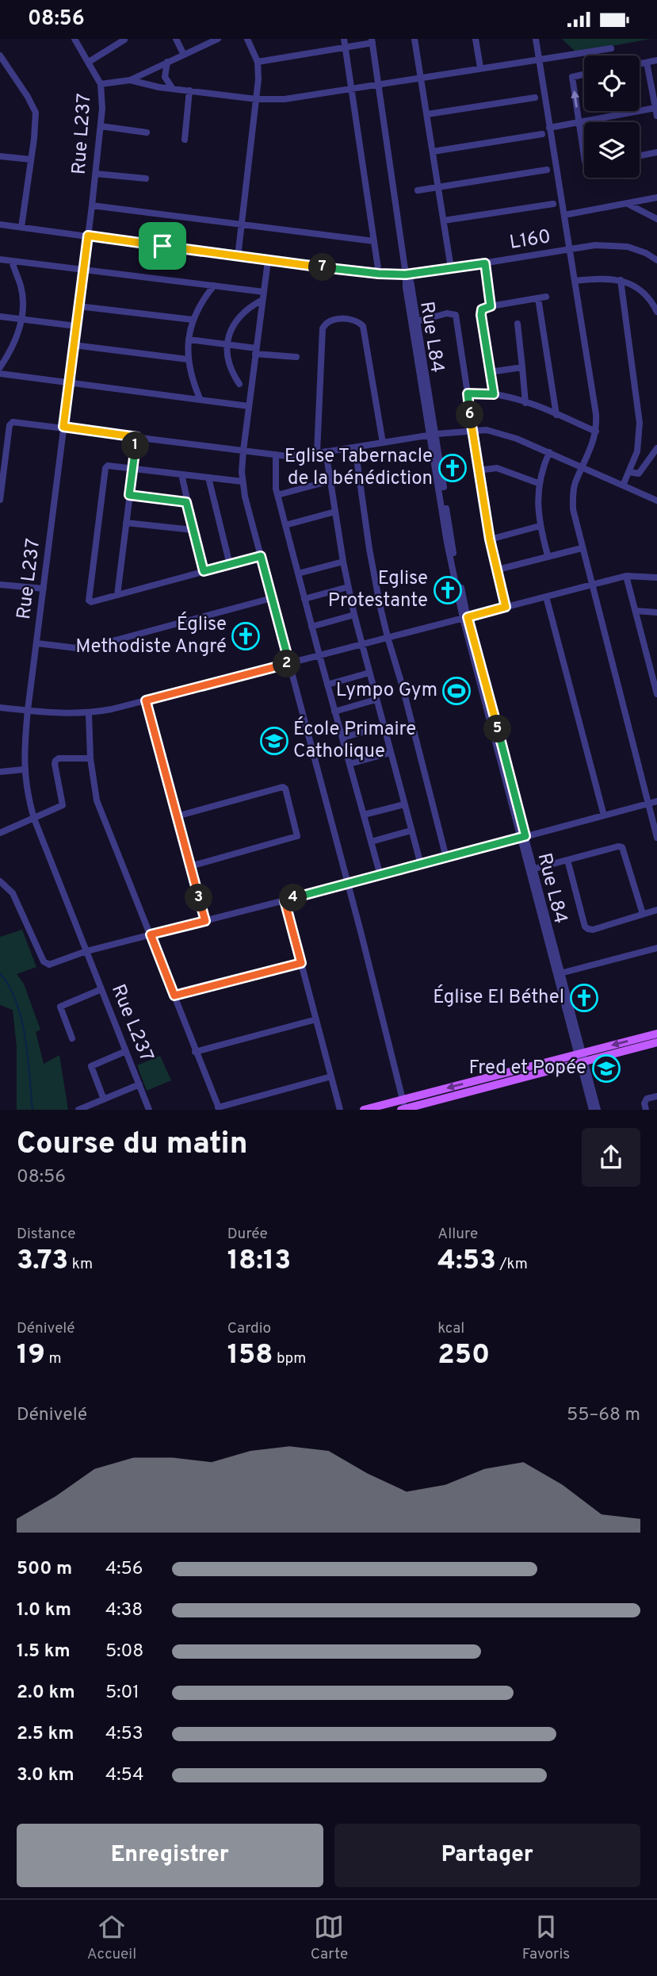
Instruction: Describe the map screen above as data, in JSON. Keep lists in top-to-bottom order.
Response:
{
  "streets": {
    "street": ["Rue L237", "L160", "Rue L84"]
  },
  "crossings": [
    ["Rue L237", "L160"],
    ["L160", "Rue L84"]
  ],
  "places": {
    "church": [
      "Eglise Tabernacle de la bénédiction",
      "Eglise Protestante",
      "Église Methodiste Angré",
      "Église El Béthel"
    ],
    "sports": ["Lympo Gym"],
    "school or university": ["École Primaire Catholique", "Fred et Popée"]
  },
  "page": {
    "status": "08:56",
    "pins": [
      "7",
      "6",
      "1",
      "2",
      "5",
      "3",
      "4"
    ],
    "heading": ["Course du matin", "08:56"],
    "stats": [
      ["Distance", "3.73 km"],
      ["Durée", "18:13"],
      ["Allure", "4:53 /km"],
      ["Dénivelé", "19 m"],
      ["Cardio", "158 bpm"],
      ["kcal", "250"]
    ],
    "chart": ["Dénivelé", "55–68 m"],
    "list": [
      {
        "name": "500 m",
        "note": "4:56"
      },
      {
        "name": "1.0 km",
        "note": "4:38"
      },
      {
        "name": "1.5 km",
        "note": "5:08"
      },
      {
        "name": "2.0 km",
        "note": "5:01"
      },
      {
        "name": "2.5 km",
        "note": "4:53"
      },
      {
        "name": "3.0 km",
        "note": "4:54"
      }
    ],
    "buttons": ["Enregistrer", "Partager"],
    "tabs": ["Accueil", "Carte", "Favoris"]
  }
}
